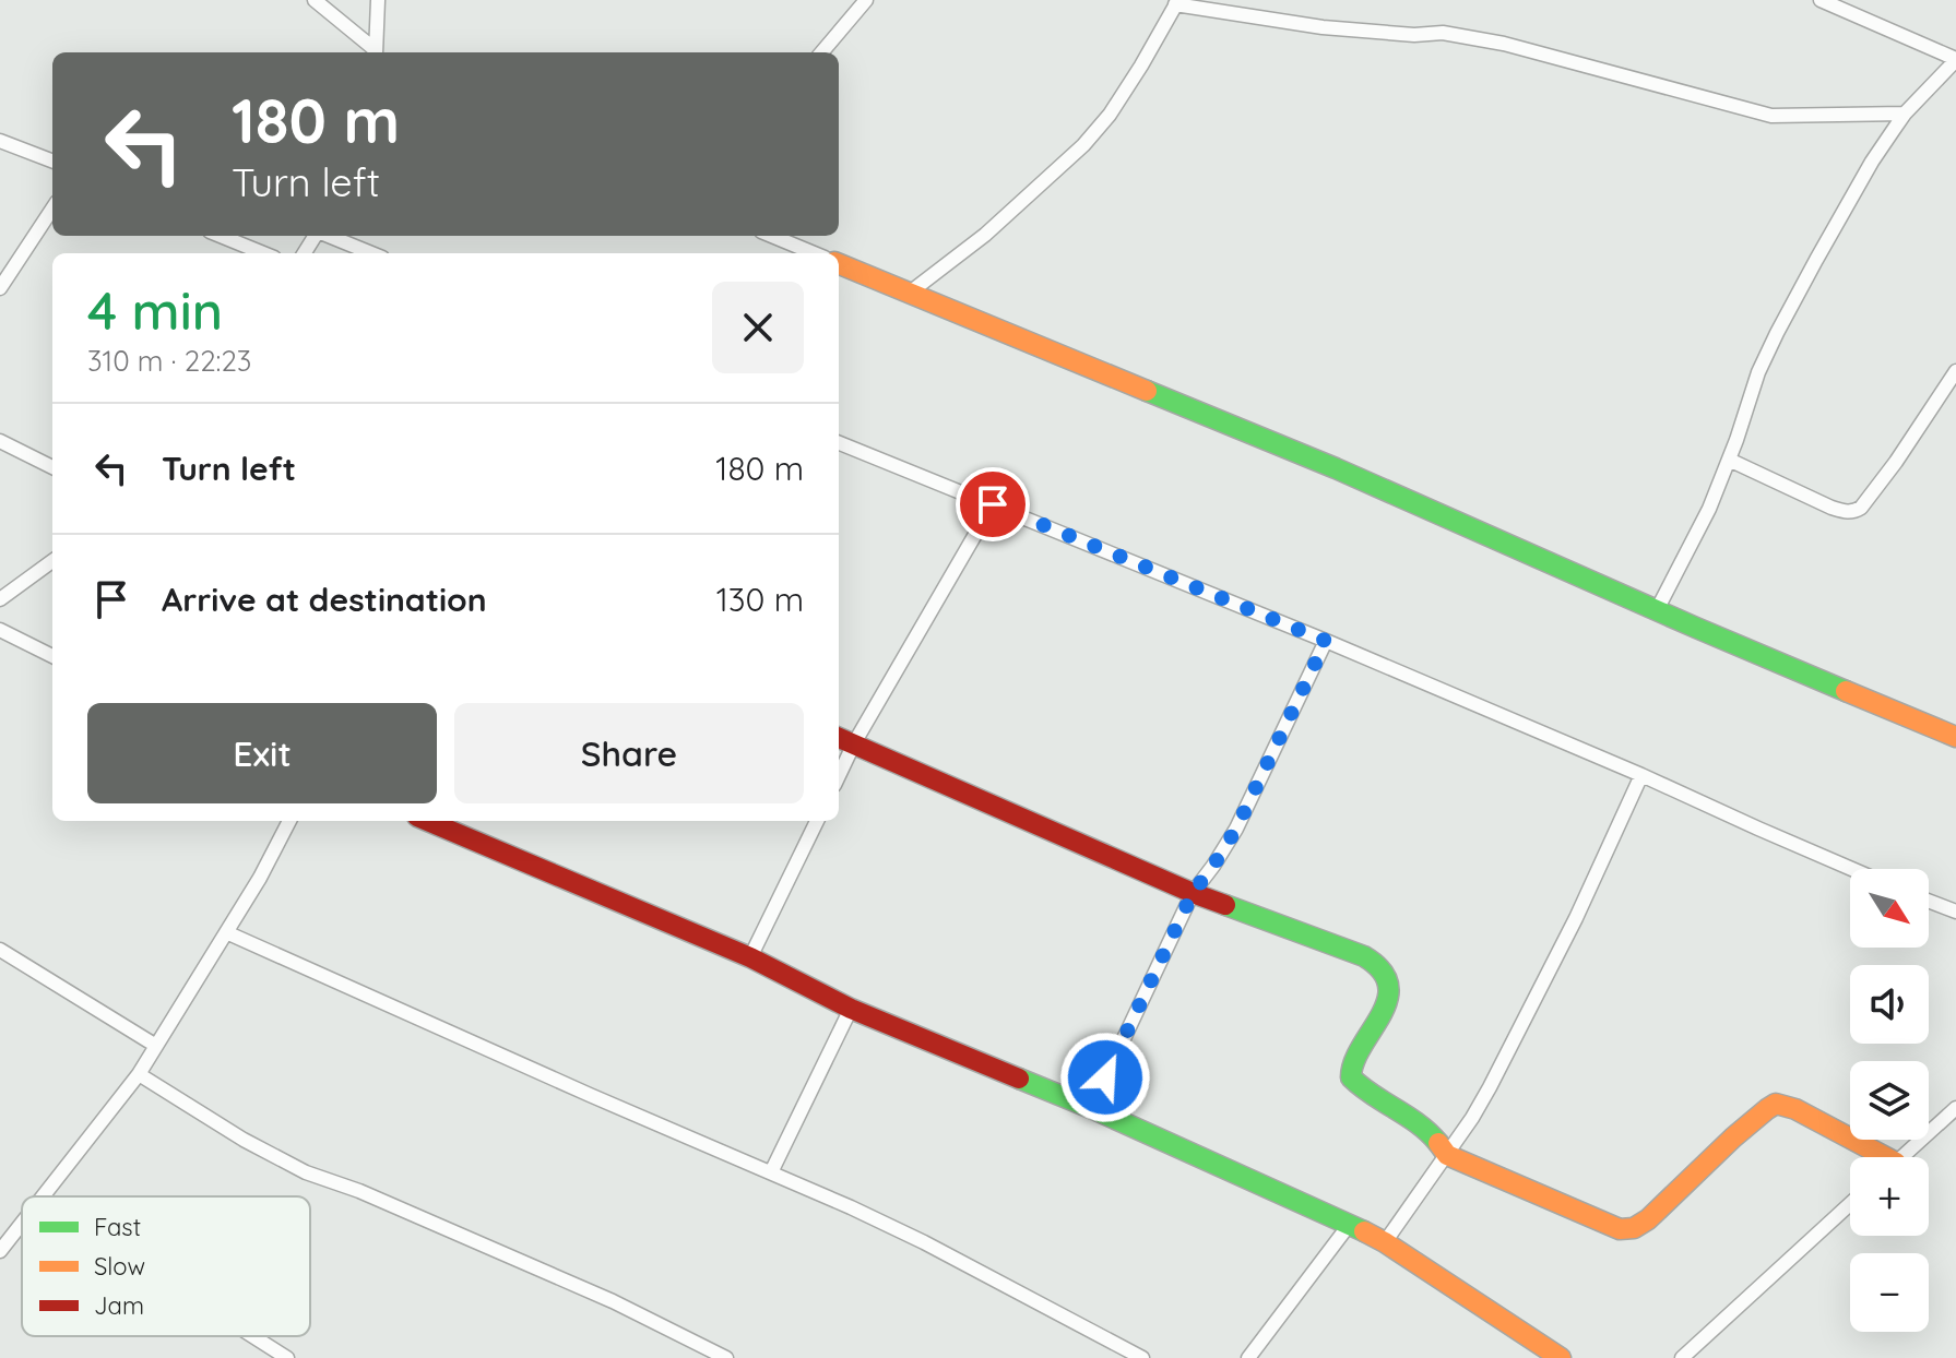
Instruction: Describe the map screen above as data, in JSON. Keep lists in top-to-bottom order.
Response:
{
  "legend": ["Fast", "Slow", "Jam"],
  "north": "bottom right",
  "page": {
    "turn": ["180 m", "Turn left"],
    "heading": ["4 min", "310 m · 22:23"],
    "list": [
      {
        "name": "Turn left",
        "value": "180 m"
      },
      {
        "name": "Arrive at destination",
        "value": "130 m"
      }
    ],
    "buttons": ["Exit", "Share"],
    "map_buttons": ["+", "−"]
  }
}
